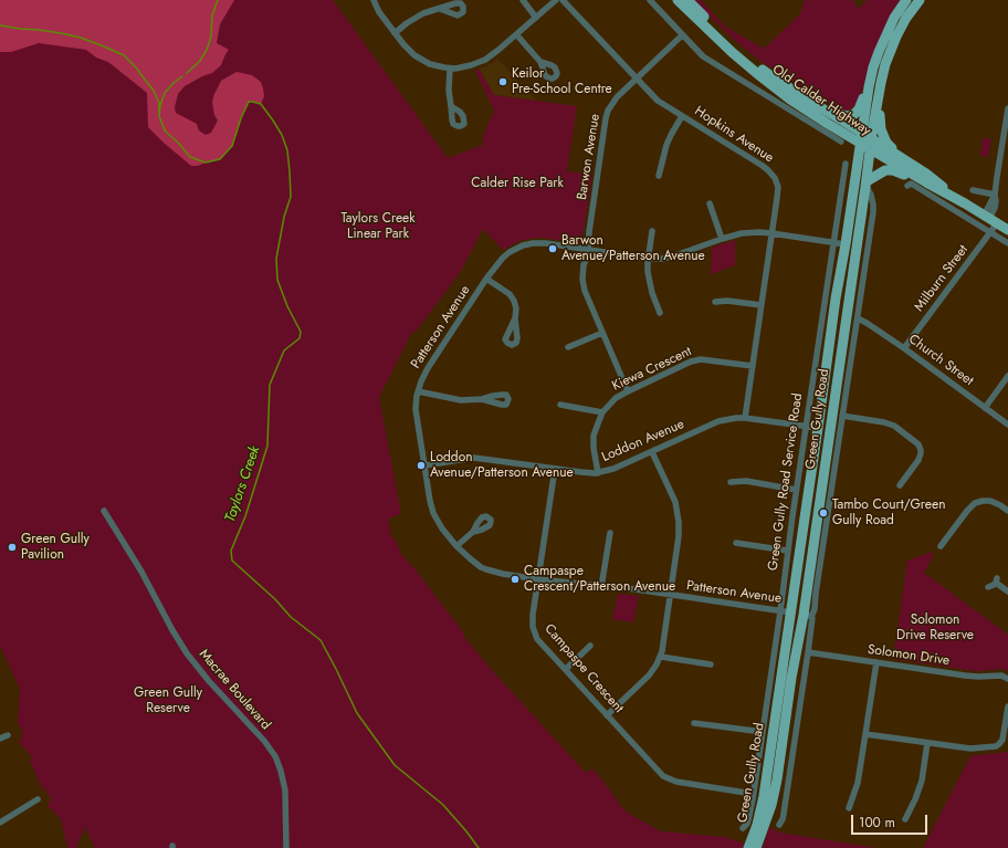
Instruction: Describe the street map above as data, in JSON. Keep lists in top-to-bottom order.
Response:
{
  "streets": {
    "main road": ["Old Calder Highway", "Green Gully Road"],
    "street": [
      "Hopkins Avenue",
      "Barwon Avenue",
      "Milburn Street",
      "Patterson Avenue",
      "Church Street",
      "Kiewa Crescent",
      "Loddon Avenue",
      "Green Gully Road Service Road",
      "Solomon Drive",
      "Campaspe Crescent",
      "Macrae Boulevard"
    ]
  },
  "crossings": [
    ["Old Calder Highway", "Milburn Street"],
    ["Old Calder Highway", "Green Gully Road"],
    ["Hopkins Avenue", "Barwon Avenue"],
    ["Hopkins Avenue", "Patterson Avenue"],
    ["Hopkins Avenue", "Kiewa Crescent"],
    ["Hopkins Avenue", "Loddon Avenue"],
    ["Barwon Avenue", "Patterson Avenue"],
    ["Barwon Avenue", "Kiewa Crescent"],
    ["Milburn Street", "Church Street"],
    ["Patterson Avenue", "Green Gully Road"],
    ["Patterson Avenue", "Loddon Avenue"],
    ["Patterson Avenue", "Green Gully Road Service Road"],
    ["Patterson Avenue", "Campaspe Crescent"],
    ["Kiewa Crescent", "Loddon Avenue"],
    ["Green Gully Road", "Loddon Avenue"],
    ["Loddon Avenue", "Green Gully Road Service Road"],
    ["Loddon Avenue", "Campaspe Crescent"],
    ["Green Gully Road Service Road", "Campaspe Crescent"]
  ],
  "water": ["Taylors Creek"],
  "parks": [
    "Calder Rise Park",
    "Taylors Creek Linear Park",
    "Solomon Drive Reserve",
    "Green Gully Reserve"
  ],
  "places": [
    "Keilor Pre-School Centre",
    "Barwon Avenue/Patterson Avenue",
    "Loddon Avenue/Patterson Avenue",
    "Tambo Court/Green Gully Road",
    "Green Gully Pavilion",
    "Campaspe Crescent/Patterson Avenue"
  ],
  "scale_bar": "100 m"
}
